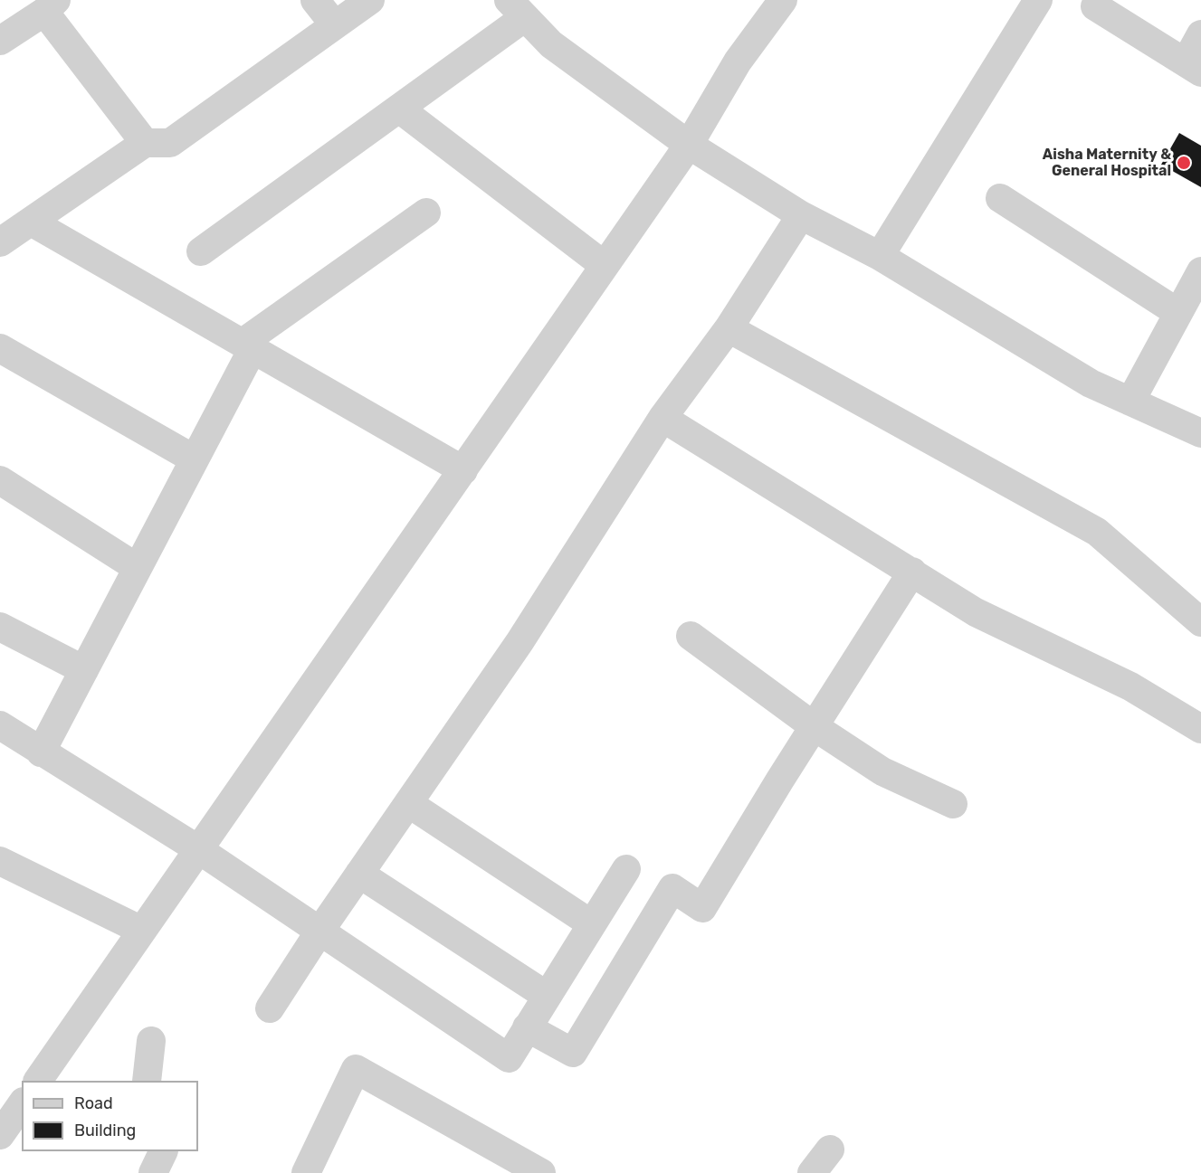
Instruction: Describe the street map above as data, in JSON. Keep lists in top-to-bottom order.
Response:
{
  "places": ["Aisha Maternity & General Hospital"],
  "legend": ["Road", "Building"]
}
